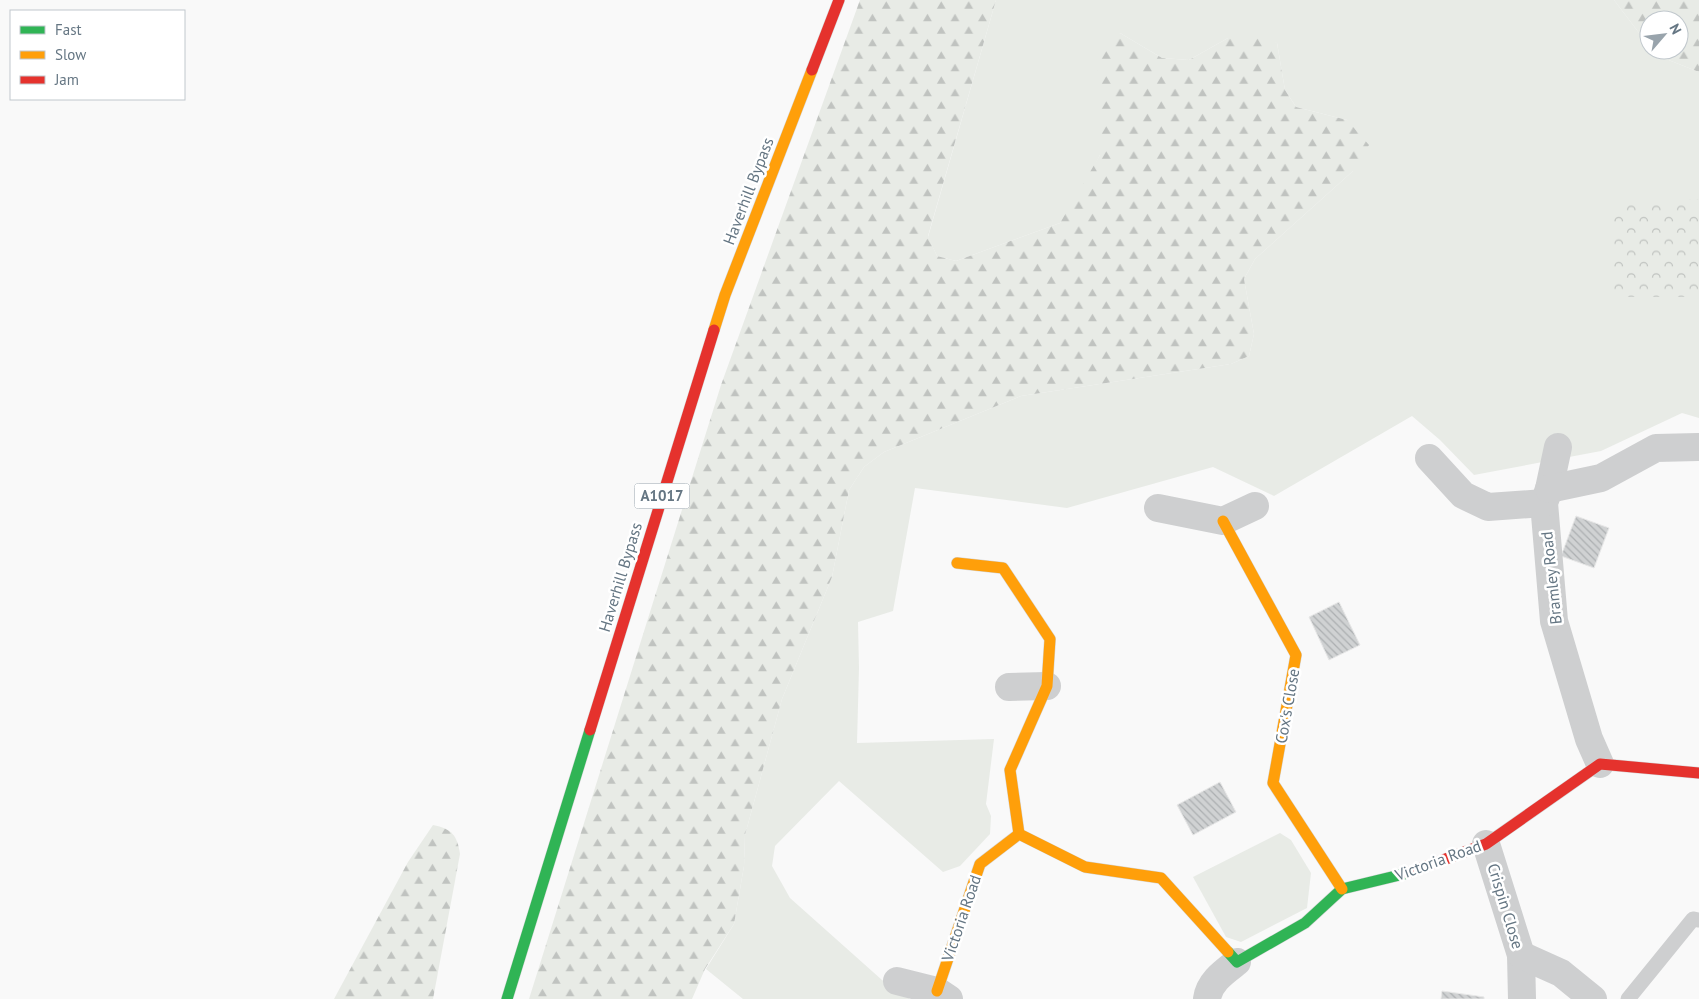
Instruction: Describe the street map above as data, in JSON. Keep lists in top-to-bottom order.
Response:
{
  "streets": {
    "street": [
      "Haverhill Bypass",
      "A1017",
      "Bramley Road",
      "Cox's Close",
      "Victoria Road",
      "Crispin Close"
    ]
  },
  "crossings": [
    ["Bramley Road", "Victoria Road"],
    ["Cox's Close", "Victoria Road"],
    ["Victoria Road", "Crispin Close"]
  ],
  "legend": ["Fast", "Slow", "Jam"],
  "north": "top right"
}
